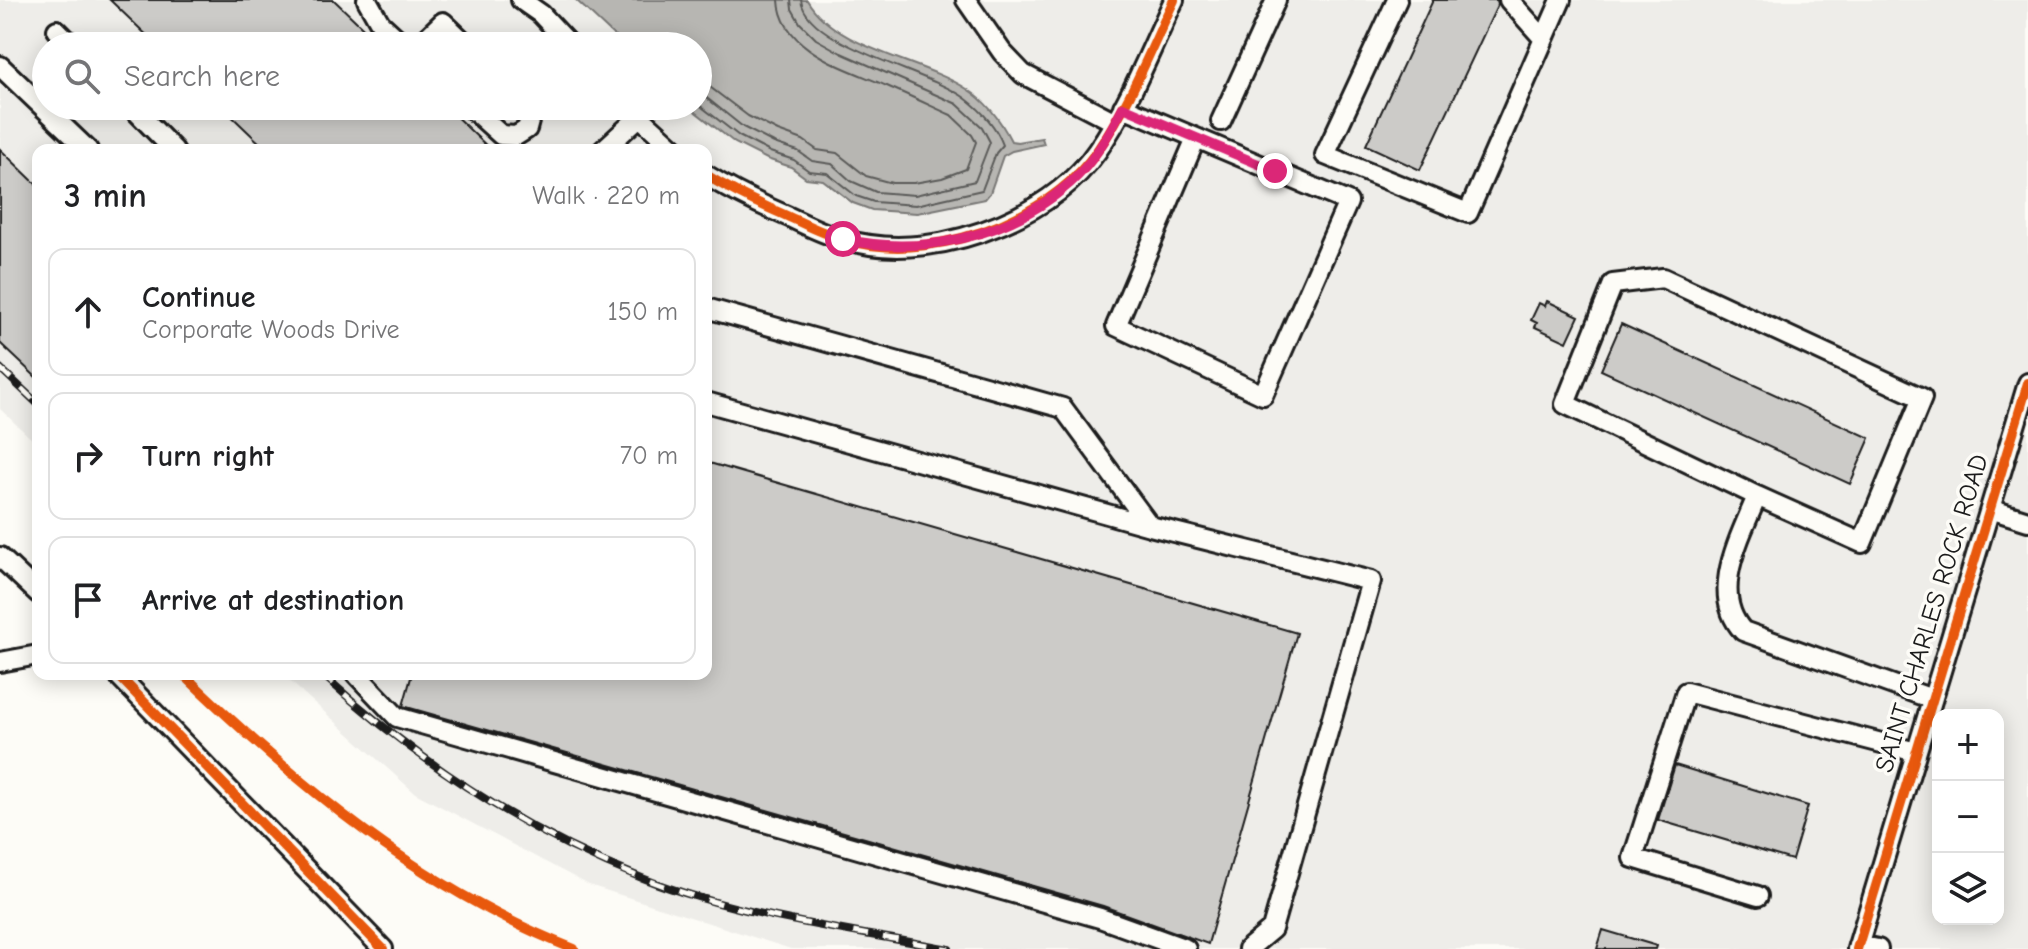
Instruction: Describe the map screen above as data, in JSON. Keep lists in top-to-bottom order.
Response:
{
  "streets": {
    "street": ["SAINT CHARLES ROCK ROAD"]
  },
  "page": {
    "search": "Search here",
    "heading": ["3 min", "Walk · 220 m"],
    "list": [
      ["Continue", "Corporate Woods Drive", "150 m"],
      ["Turn right", "70 m"],
      "Arrive at destination"
    ],
    "map_buttons": ["+", "−"]
  }
}
